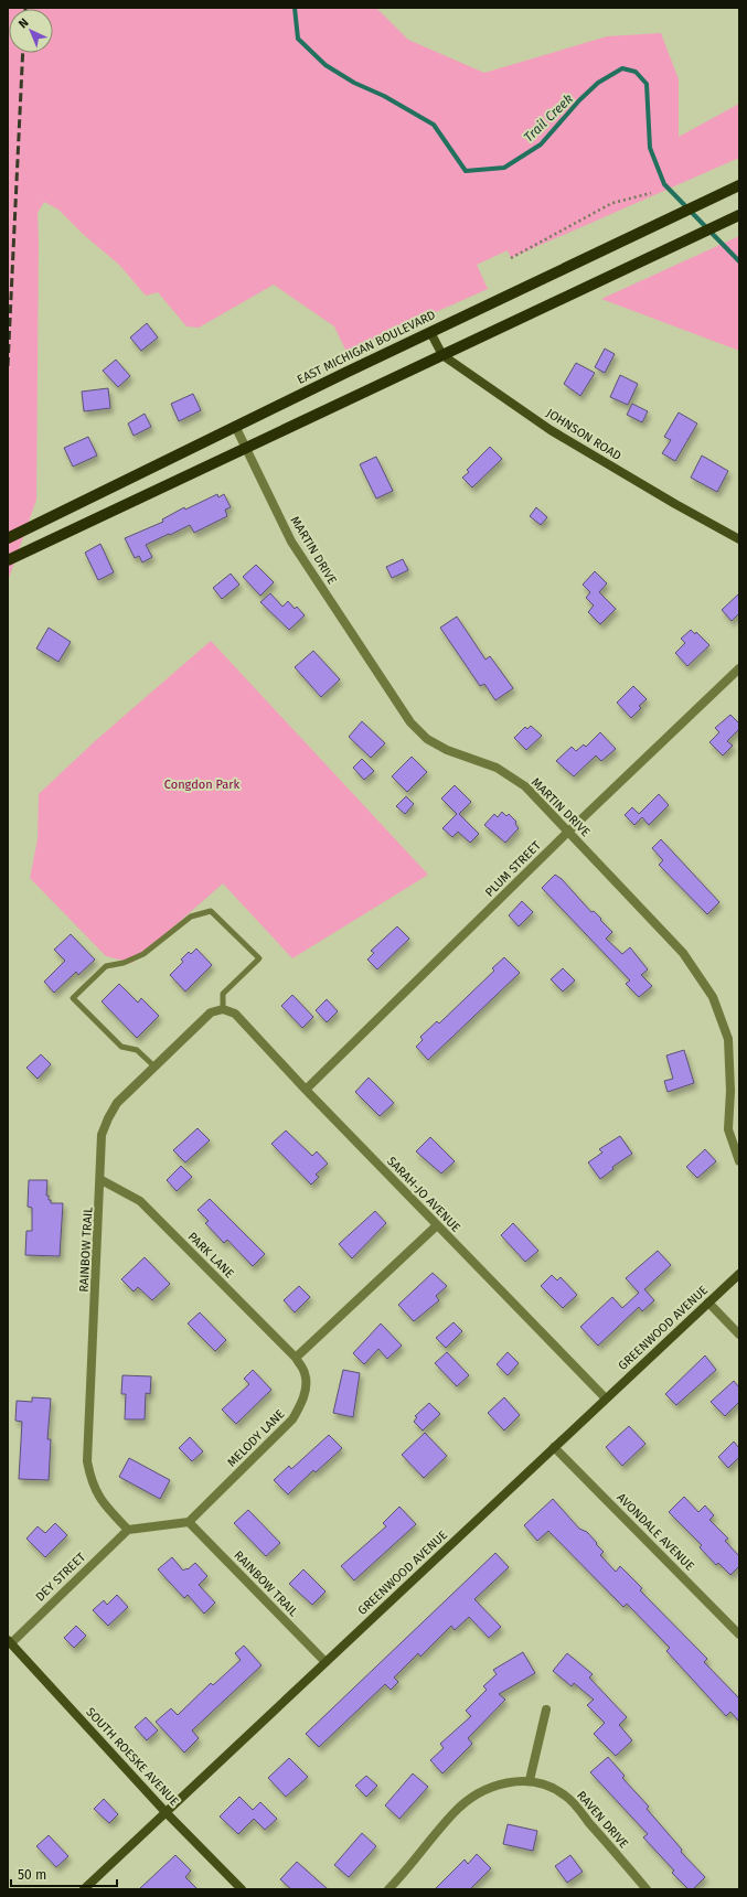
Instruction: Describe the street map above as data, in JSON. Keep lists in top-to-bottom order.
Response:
{
  "streets": {
    "main road": ["EAST MICHIGAN BOULEVARD"],
    "street": [
      "JOHNSON ROAD",
      "MARTIN DRIVE",
      "PLUM STREET",
      "SARAH-JO AVENUE",
      "RAINBOW TRAIL",
      "PARK LANE",
      "GREENWOOD AVENUE",
      "MELODY LANE",
      "AVONDALE AVENUE",
      "DEY STREET",
      "SOUTH ROESKE AVENUE",
      "RAVEN DRIVE"
    ]
  },
  "crossings": [
    ["EAST MICHIGAN BOULEVARD", "JOHNSON ROAD"],
    ["EAST MICHIGAN BOULEVARD", "MARTIN DRIVE"],
    ["MARTIN DRIVE", "PLUM STREET"],
    ["PLUM STREET", "SARAH-JO AVENUE"],
    ["SARAH-JO AVENUE", "RAINBOW TRAIL"],
    ["SARAH-JO AVENUE", "GREENWOOD AVENUE"],
    ["RAINBOW TRAIL", "PARK LANE"],
    ["RAINBOW TRAIL", "GREENWOOD AVENUE"],
    ["RAINBOW TRAIL", "MELODY LANE"],
    ["RAINBOW TRAIL", "DEY STREET"],
    ["PARK LANE", "MELODY LANE"],
    ["GREENWOOD AVENUE", "AVONDALE AVENUE"],
    ["GREENWOOD AVENUE", "SOUTH ROESKE AVENUE"],
    ["DEY STREET", "SOUTH ROESKE AVENUE"]
  ],
  "water": ["Trail Creek"],
  "parks": ["Congdon Park"],
  "scale_bar": "50 m",
  "north": "top left"
}
